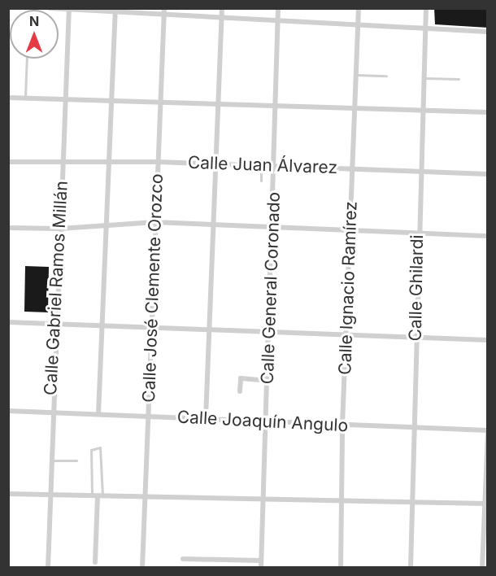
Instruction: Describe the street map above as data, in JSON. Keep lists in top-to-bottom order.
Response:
{
  "streets": {
    "street": [
      "Calle Juan Álvarez",
      "Calle Gabriel Ramos Millán",
      "Calle José Clemente Orozco",
      "Calle General Coronado",
      "Calle Ignacio Ramírez",
      "Calle Ghilardi",
      "Calle Joaquín Angulo"
    ]
  },
  "crossings": [
    ["Calle Juan Álvarez", "Calle Gabriel Ramos Millán"],
    ["Calle Juan Álvarez", "Calle José Clemente Orozco"],
    ["Calle Juan Álvarez", "Calle General Coronado"],
    ["Calle Juan Álvarez", "Calle Ignacio Ramírez"],
    ["Calle Juan Álvarez", "Calle Ghilardi"],
    ["Calle Gabriel Ramos Millán", "Calle Joaquín Angulo"],
    ["Calle José Clemente Orozco", "Calle Joaquín Angulo"],
    ["Calle General Coronado", "Calle Joaquín Angulo"],
    ["Calle Ignacio Ramírez", "Calle Joaquín Angulo"],
    ["Calle Ghilardi", "Calle Joaquín Angulo"]
  ],
  "north": "top"
}
